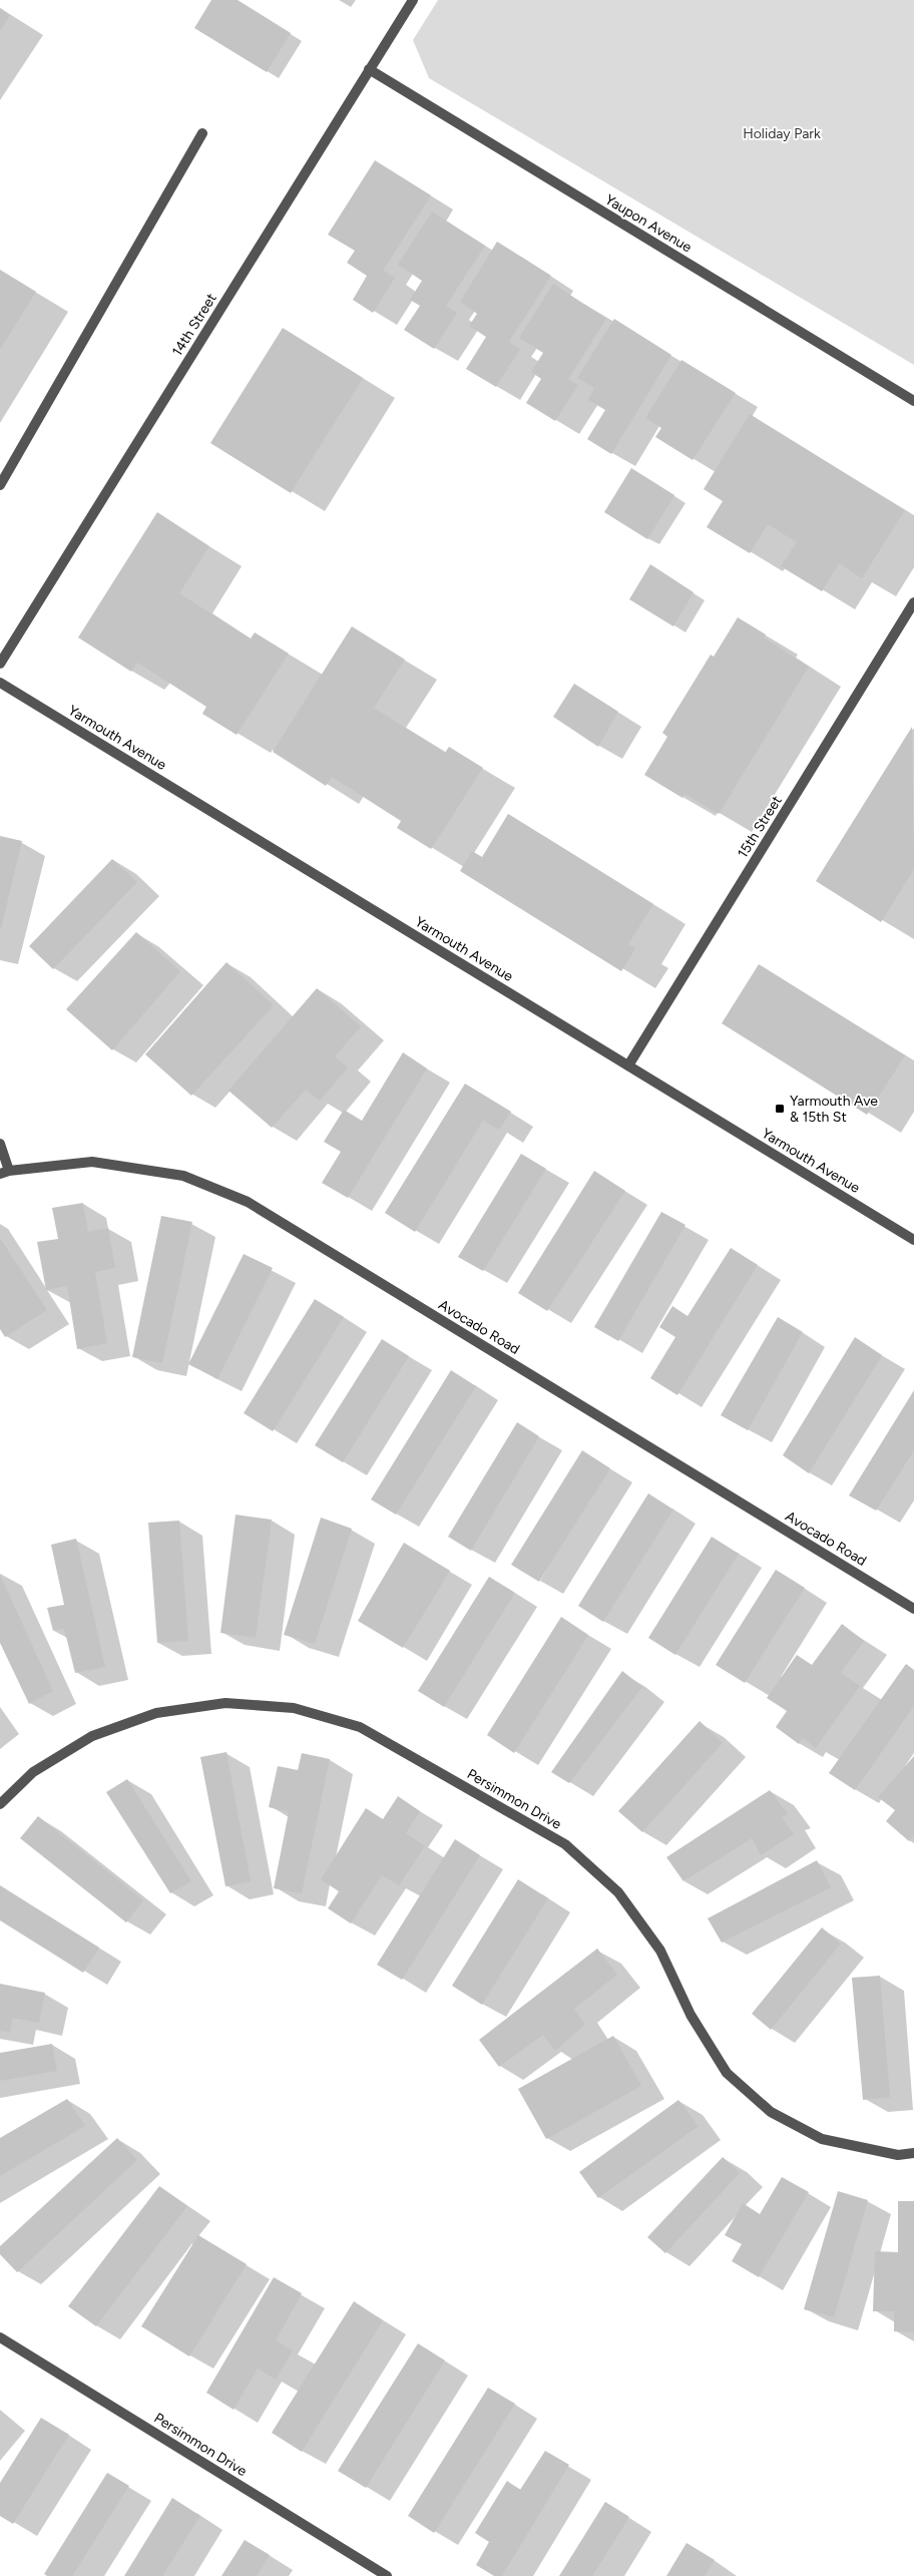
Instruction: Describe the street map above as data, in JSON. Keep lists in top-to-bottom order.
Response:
{
  "streets": {
    "street": [
      "Yaupon Avenue",
      "14th Street",
      "Yarmouth Avenue",
      "15th Street",
      "Avocado Road",
      "Persimmon Drive"
    ]
  },
  "crossings": [
    ["Yaupon Avenue", "14th Street"],
    ["Yarmouth Avenue", "15th Street"]
  ],
  "parks": ["Holiday Park"],
  "places": {
    "transit": ["Yarmouth Ave & 15th St"]
  }
}
